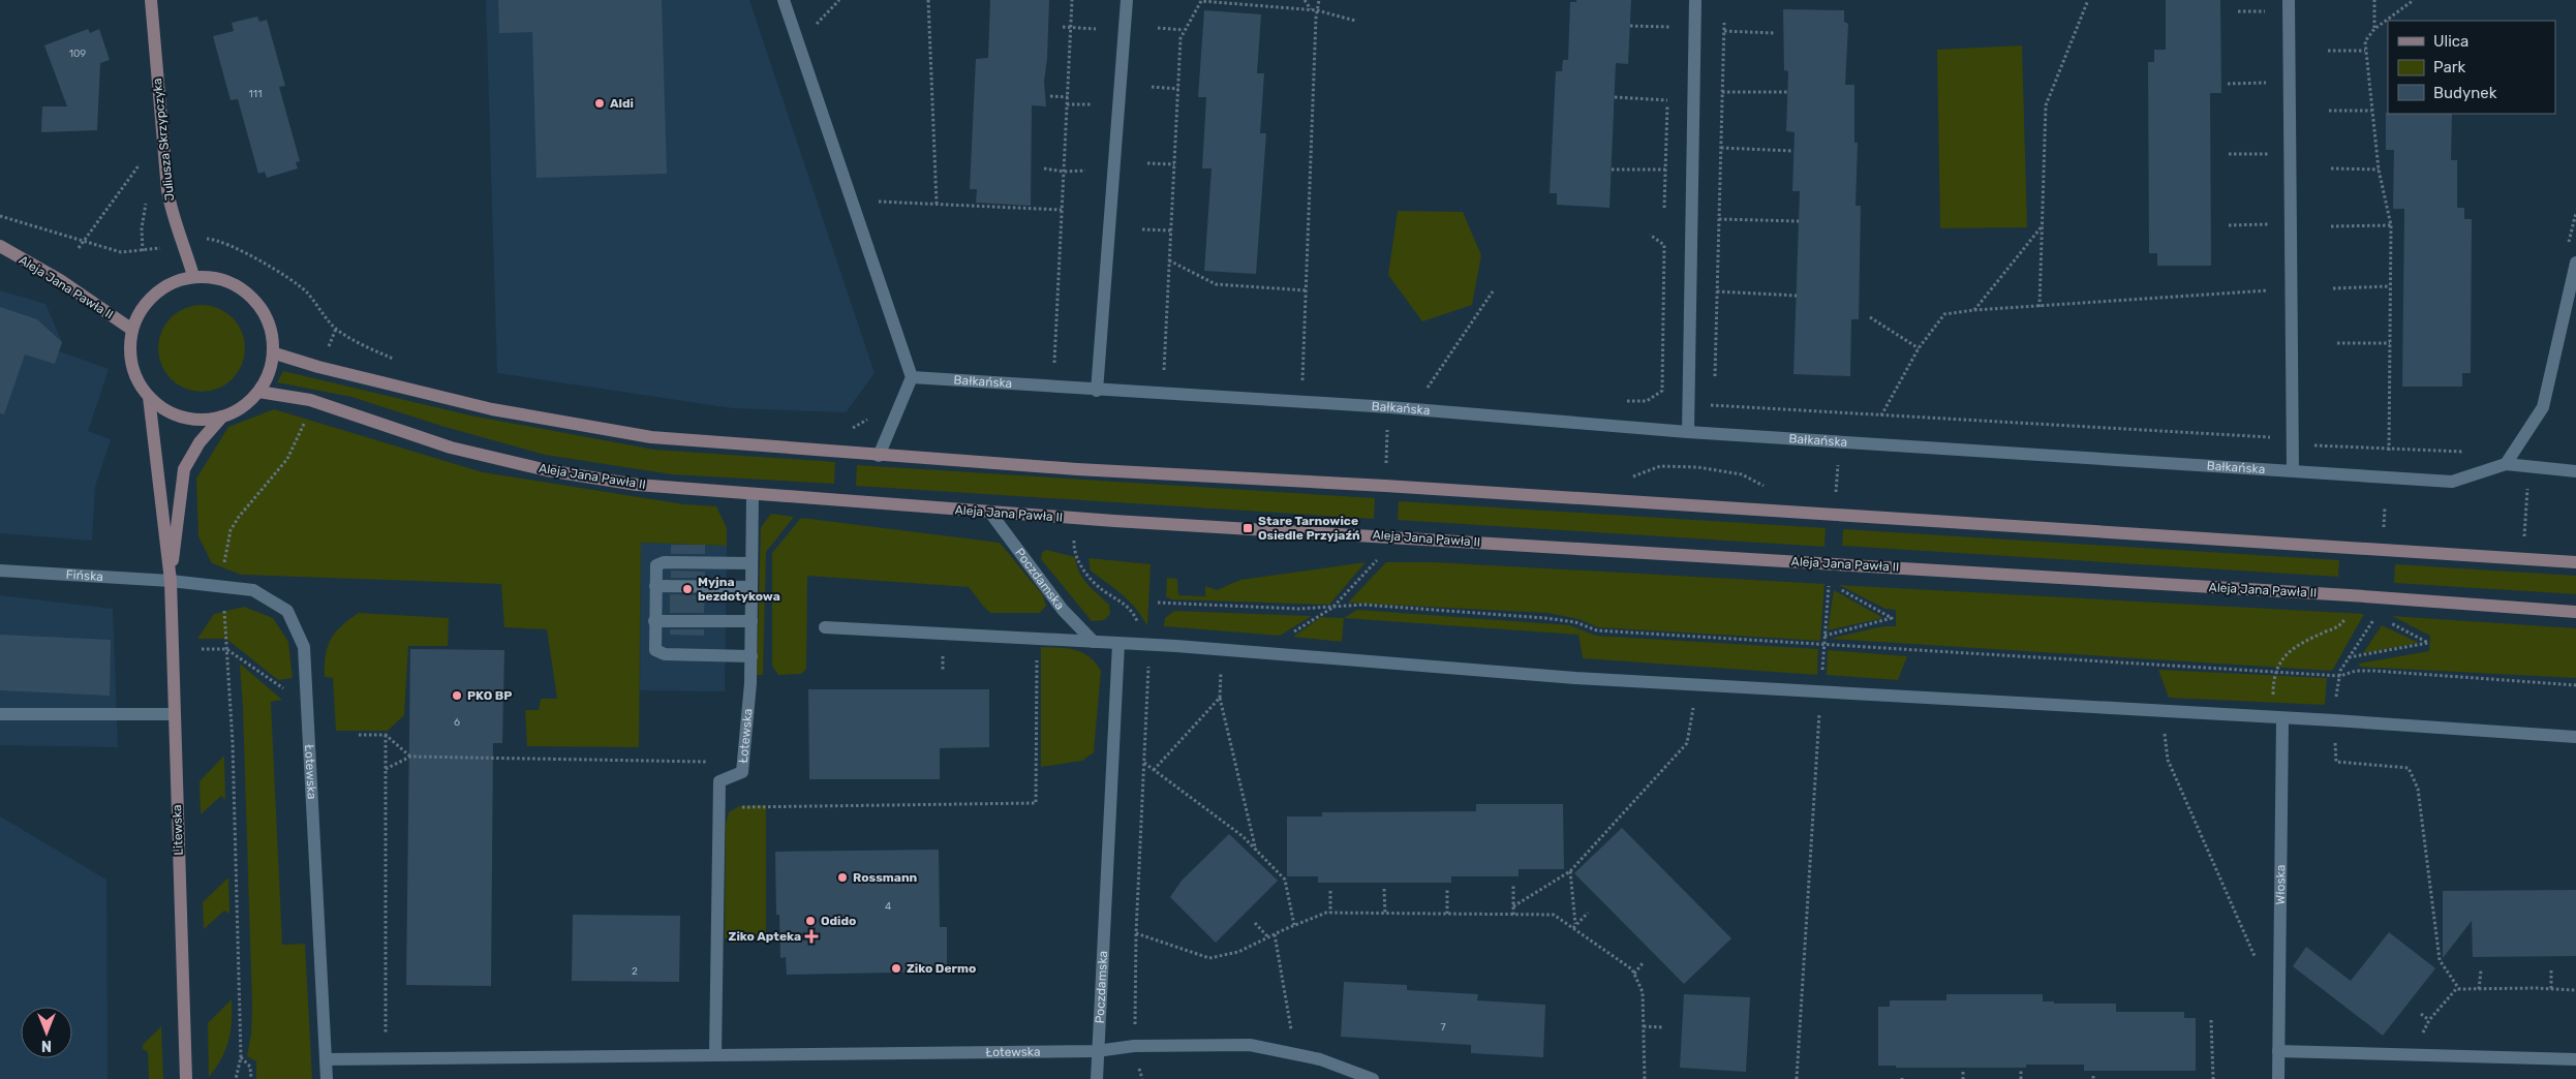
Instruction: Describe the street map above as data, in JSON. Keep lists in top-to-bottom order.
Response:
{
  "streets": {
    "street": [
      "Juliusza Skrzypczyka",
      "Aleja Jana Pawła II",
      "Bałkańska",
      "Fińska",
      "Poczdamska",
      "Łotewska",
      "Litewska",
      "Włoska"
    ]
  },
  "crossings": [
    ["Juliusza Skrzypczyka", "Aleja Jana Pawła II"],
    ["Juliusza Skrzypczyka", "Litewska"],
    ["Aleja Jana Pawła II", "Poczdamska"],
    ["Aleja Jana Pawła II", "Łotewska"],
    ["Aleja Jana Pawła II", "Litewska"],
    ["Fińska", "Łotewska"],
    ["Fińska", "Litewska"],
    ["Poczdamska", "Łotewska"],
    ["Łotewska", "Litewska"]
  ],
  "places": {
    "other": [
      "Aldi",
      "Myjna bezdotykowa",
      "PKO BP",
      "Rossmann",
      "Odido",
      "Ziko Dermo"
    ],
    "transit": ["Stare Tarnowice Osiedle Przyjaźń"],
    "health": ["Ziko Apteka"]
  },
  "house_numbers": [
    "109",
    "111",
    "6",
    "4",
    "2",
    "7"
  ],
  "legend": ["Ulica", "Park", "Budynek"],
  "north": "bottom"
}
